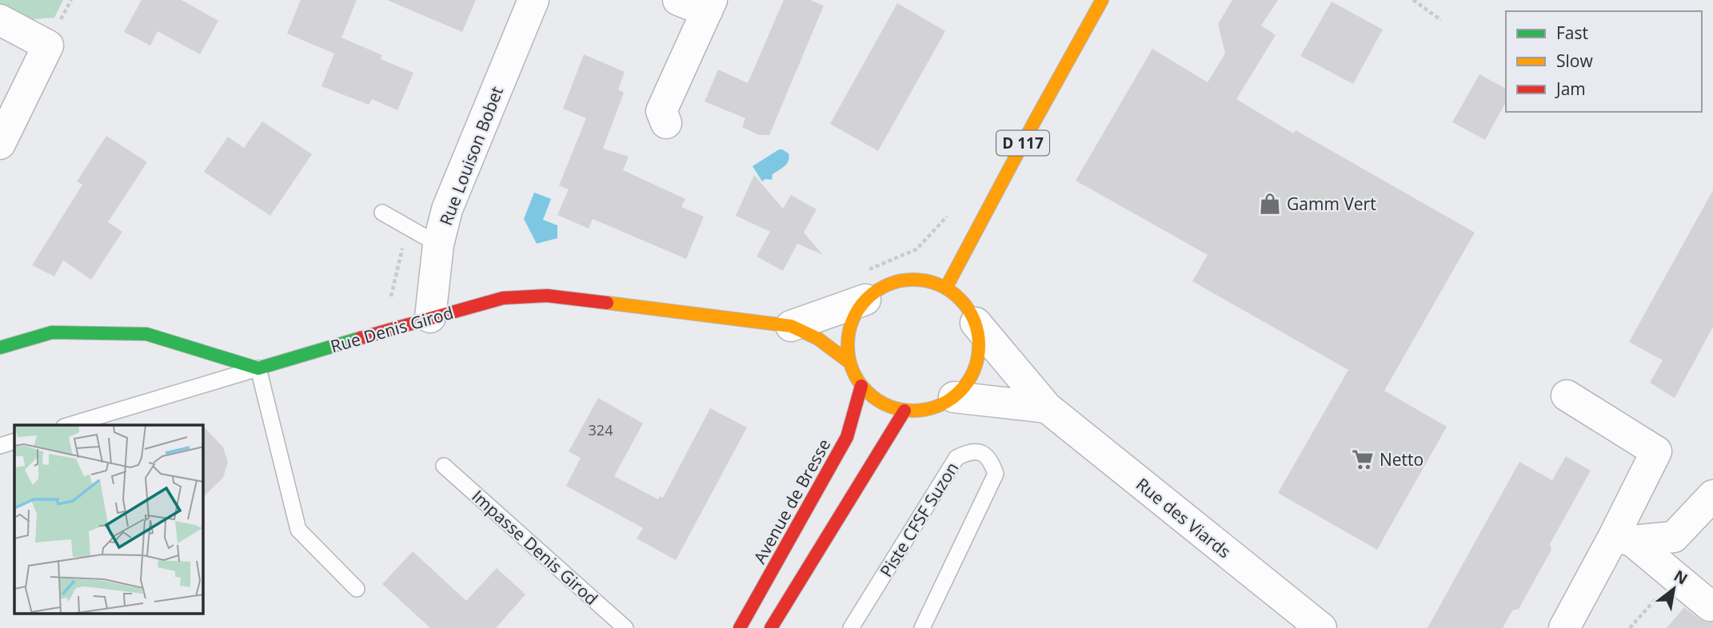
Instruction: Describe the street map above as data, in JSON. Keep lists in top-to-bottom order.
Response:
{
  "streets": {
    "main road": ["D 117", "Rue Denis Girod", "Avenue de Bresse"],
    "street": ["Rue Louison Bobet", "Rue des Viards"],
    "lane": ["Piste CFSF Suzon", "Impasse Denis Girod"]
  },
  "crossings": [
    ["D 117", "Rue Denis Girod"],
    ["D 117", "Avenue de Bresse"],
    ["D 117", "Rue des Viards"],
    ["Rue Louison Bobet", "Rue Denis Girod"],
    ["Rue Denis Girod", "Avenue de Bresse"],
    ["Rue Denis Girod", "Rue des Viards"],
    ["Avenue de Bresse", "Rue des Viards"]
  ],
  "places": {
    "shop": ["Gamm Vert"],
    "supermarket": ["Netto"]
  },
  "house_numbers": ["324"],
  "legend": ["Fast", "Slow", "Jam"],
  "north": "top right"
}
